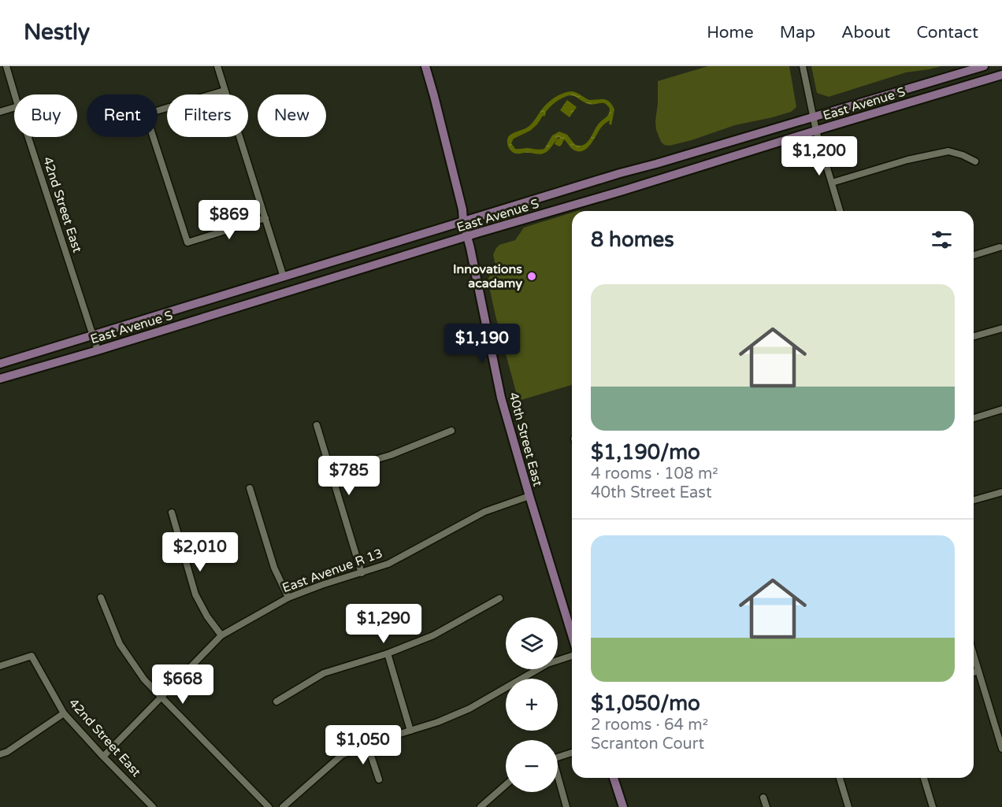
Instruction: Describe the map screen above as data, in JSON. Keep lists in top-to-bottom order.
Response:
{
  "streets": {
    "main road": ["East Avenue S", "40th Street East"],
    "street": ["42nd Street East", "East Avenue R 13"]
  },
  "crossings": [
    ["East Avenue S", "42nd Street East"],
    ["East Avenue S", "40th Street East"],
    ["42nd Street East", "East Avenue R 13"],
    ["40th Street East", "East Avenue R 13"]
  ],
  "places": ["Innovations acadamy"],
  "page": {
    "header": "Nestly",
    "nav": [
      "Home",
      "Map",
      "About",
      "Contact"
    ],
    "chip": [
      "Buy",
      "Rent",
      "Filters",
      "New"
    ],
    "price": [
      "$1,200",
      "$869",
      "$1,190",
      "$785",
      "$2,010",
      "$1,290",
      "$668",
      "$1,050"
    ],
    "heading": "8 homes",
    "list": [
      {
        "name": "$1,190/mo",
        "note": "4 rooms · 108 m² · 40th Street East"
      },
      {
        "name": "$1,050/mo",
        "note": "2 rooms · 64 m² · Scranton Court"
      }
    ],
    "map_buttons": ["+", "−"]
  }
}
